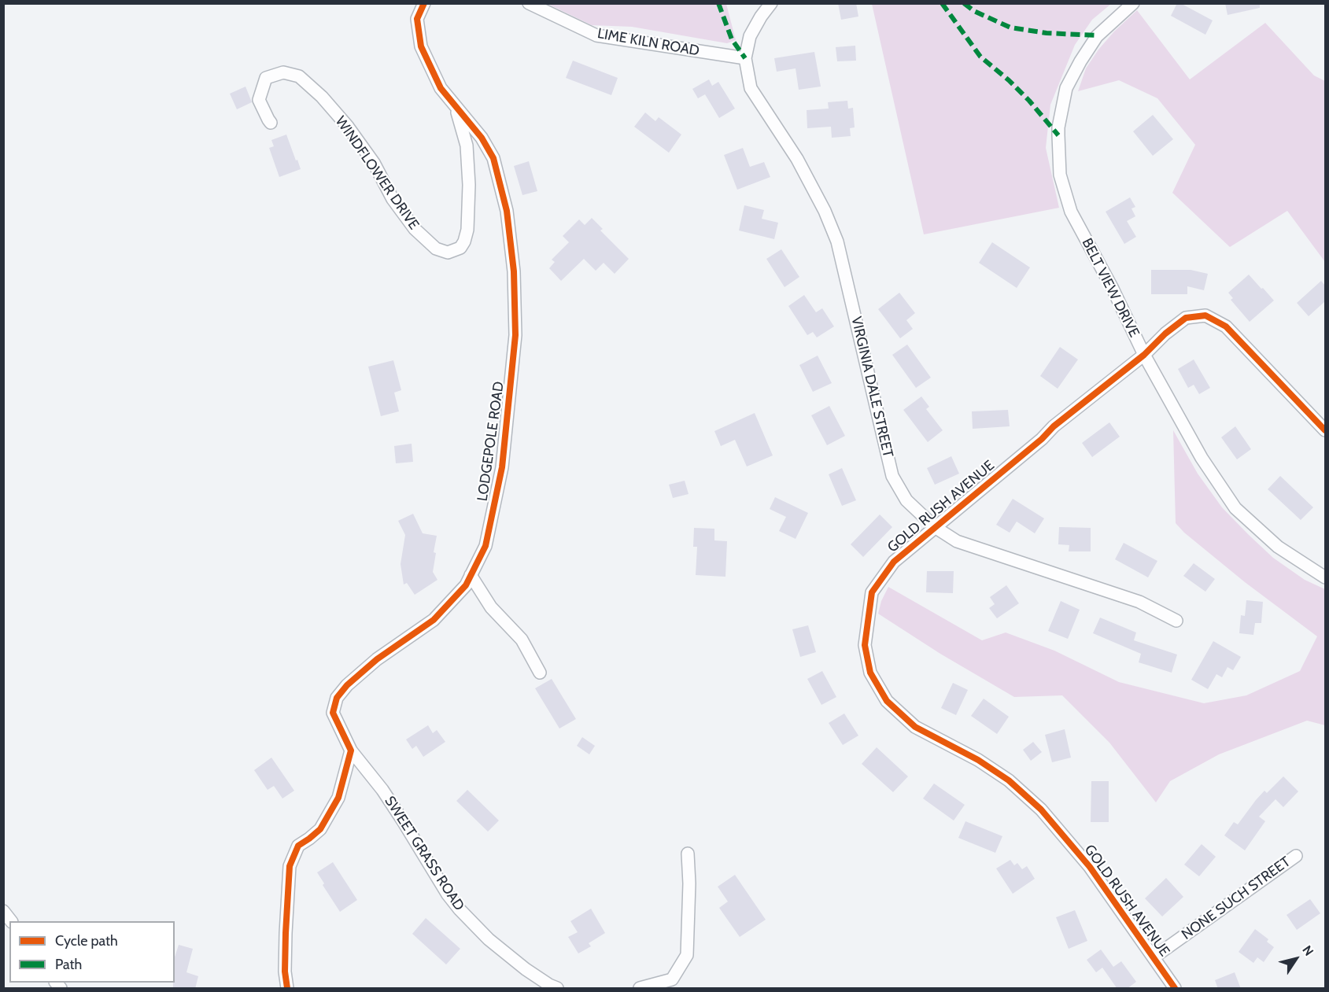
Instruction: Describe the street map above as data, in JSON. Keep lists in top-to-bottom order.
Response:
{
  "streets": {
    "street": [
      "LIME KILN ROAD",
      "WINDFLOWER DRIVE",
      "BELT VIEW DRIVE",
      "VIRGINIA DALE STREET",
      "LODGEPOLE ROAD",
      "GOLD RUSH AVENUE",
      "SWEET GRASS ROAD",
      "NONE SUCH STREET"
    ]
  },
  "crossings": [
    ["LIME KILN ROAD", "VIRGINIA DALE STREET"],
    ["WINDFLOWER DRIVE", "LODGEPOLE ROAD"],
    ["BELT VIEW DRIVE", "GOLD RUSH AVENUE"],
    ["VIRGINIA DALE STREET", "GOLD RUSH AVENUE"],
    ["LODGEPOLE ROAD", "SWEET GRASS ROAD"],
    ["GOLD RUSH AVENUE", "NONE SUCH STREET"]
  ],
  "legend": ["Cycle path", "Path"],
  "north": "top right"
}
